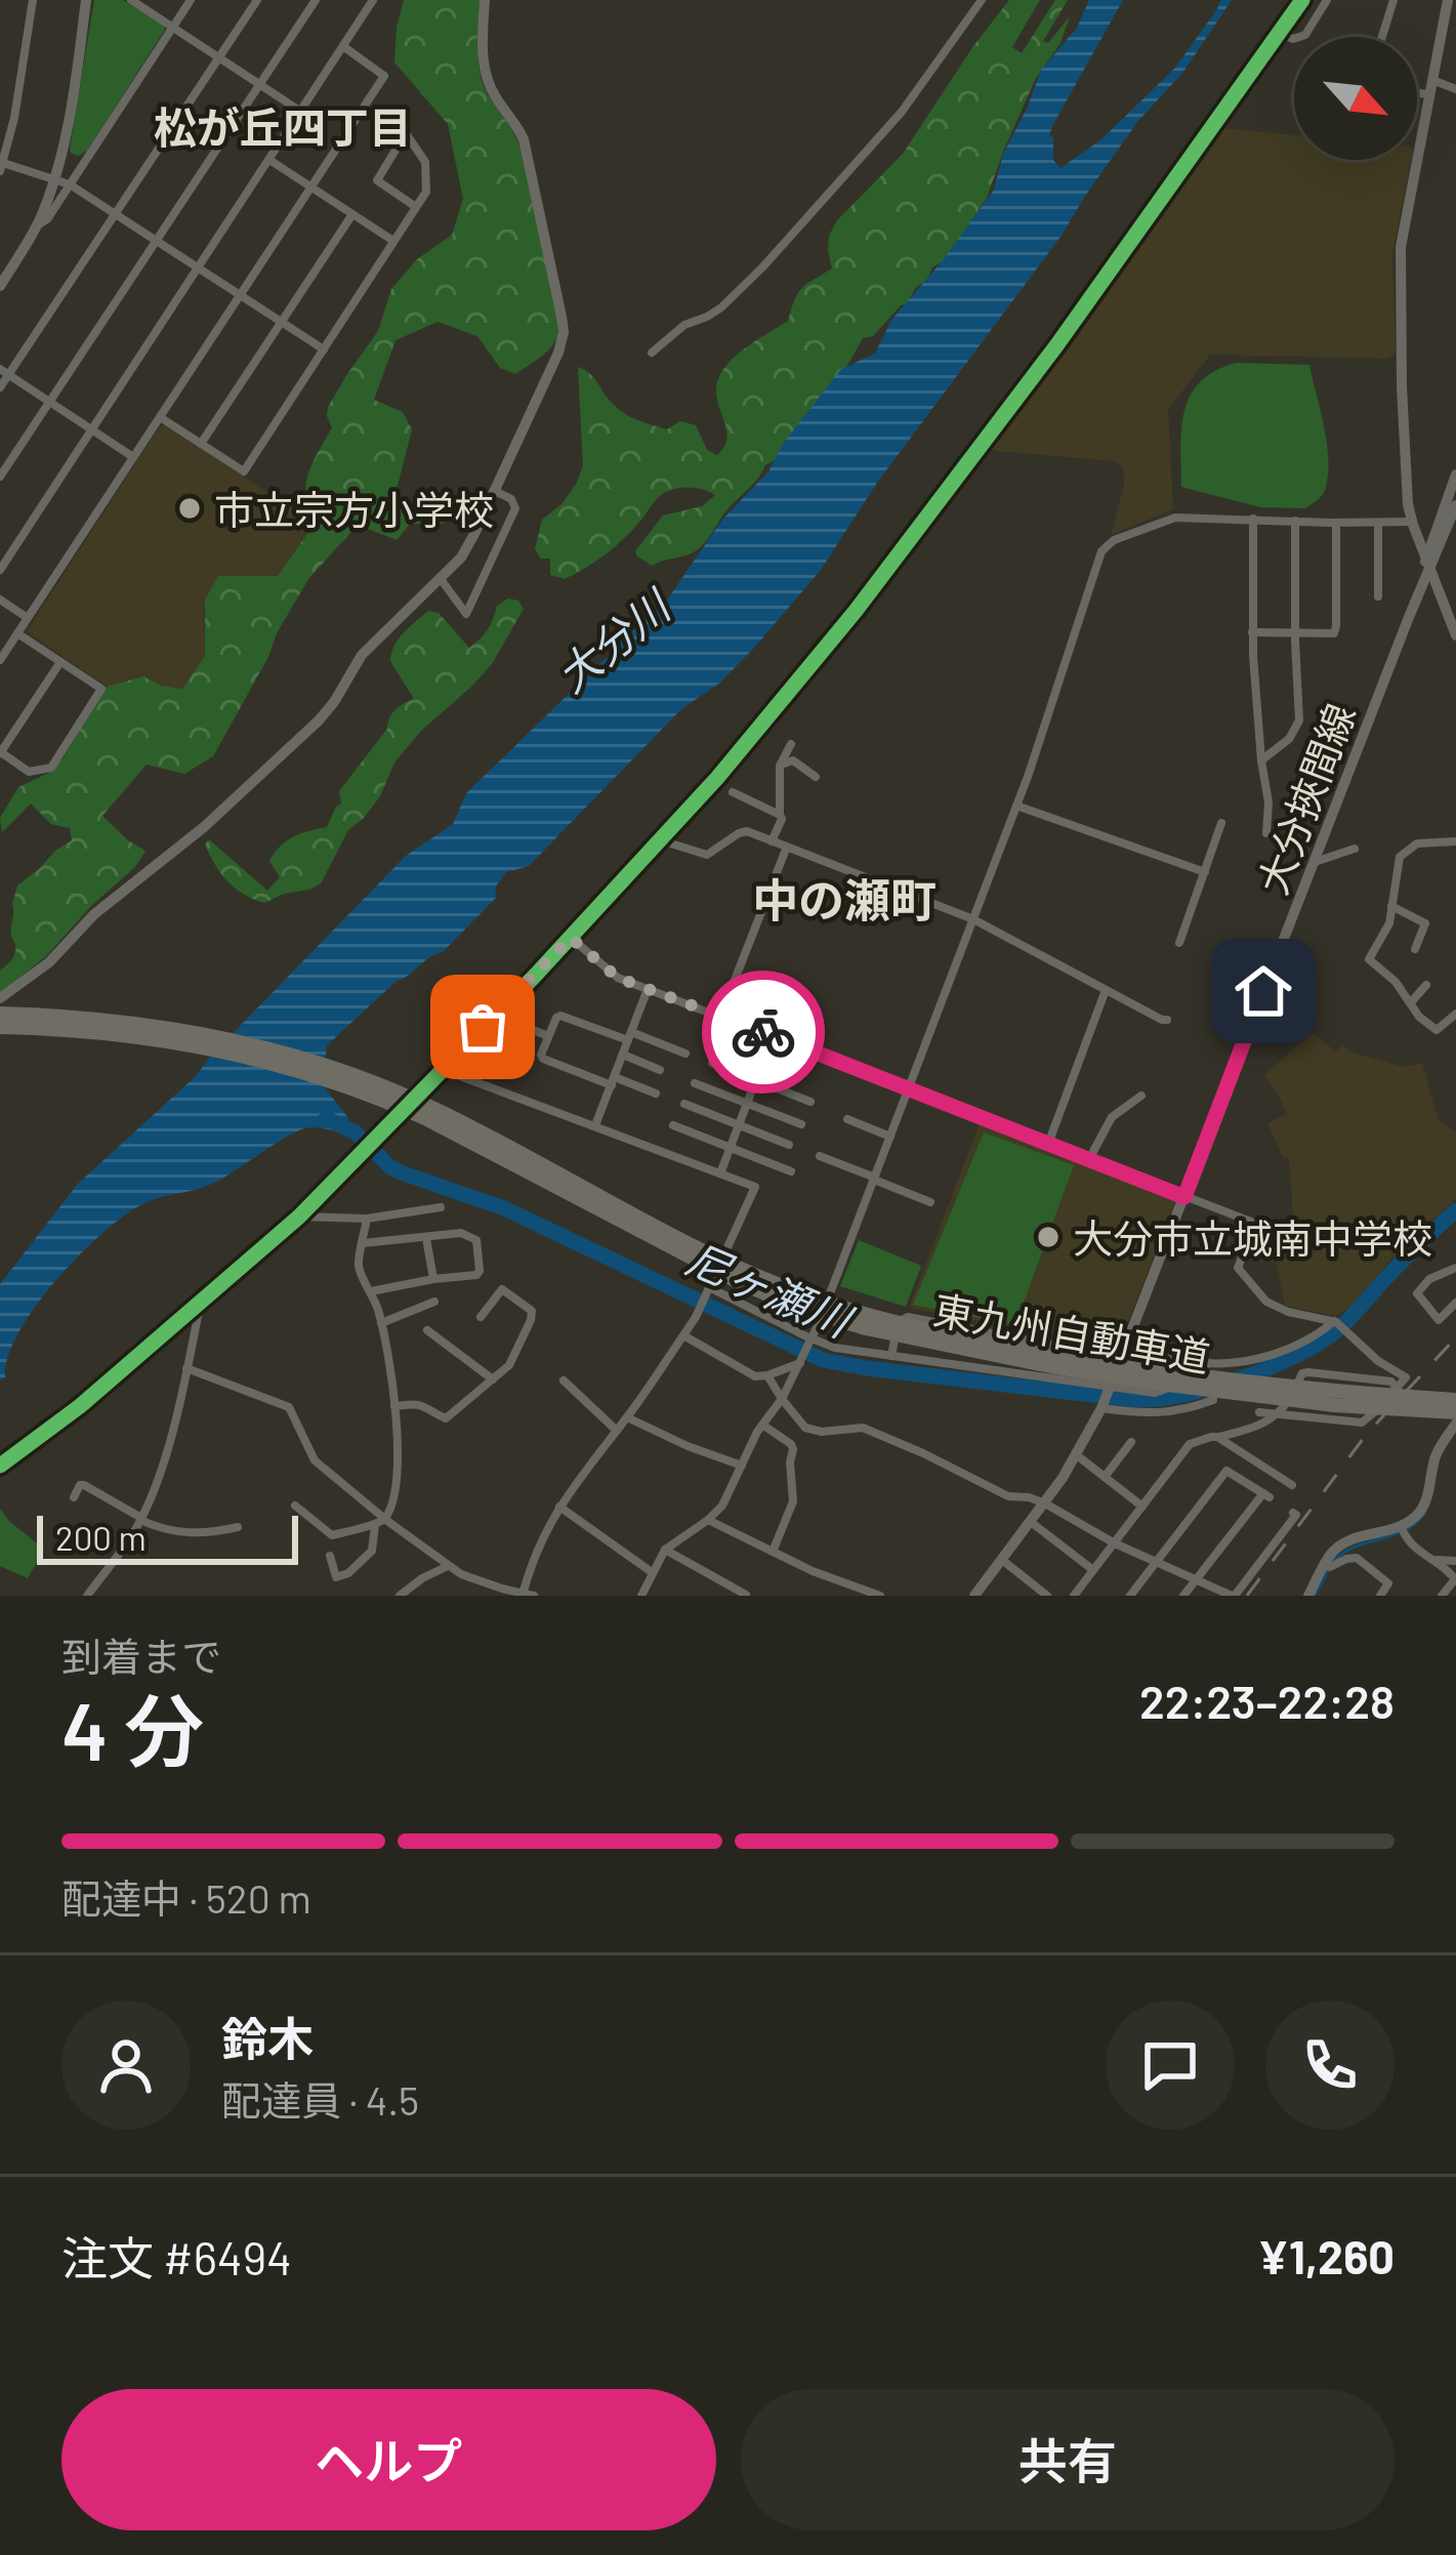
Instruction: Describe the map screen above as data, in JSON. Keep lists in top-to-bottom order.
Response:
{
  "streets": {
    "highway": ["東九州自動車道"],
    "street": ["大分挾間線"]
  },
  "districts": ["松が丘四丁目", "中の瀬町"],
  "water": ["大分川", "尼ヶ瀬川"],
  "places": ["市立宗方小学校", "大分市立城南中学校"],
  "scale_bar": "200 m",
  "north": "bottom right",
  "page": {
    "scale": "200 m",
    "heading": ["4 分", "到着まで", "22:23–22:28"],
    "panel": [
      "鈴木",
      "配達員 · 4.5",
      "注文 #6494",
      "¥1,260"
    ],
    "bar": "配達中 · 520 m",
    "buttons": ["ヘルプ", "共有"]
  }
}
